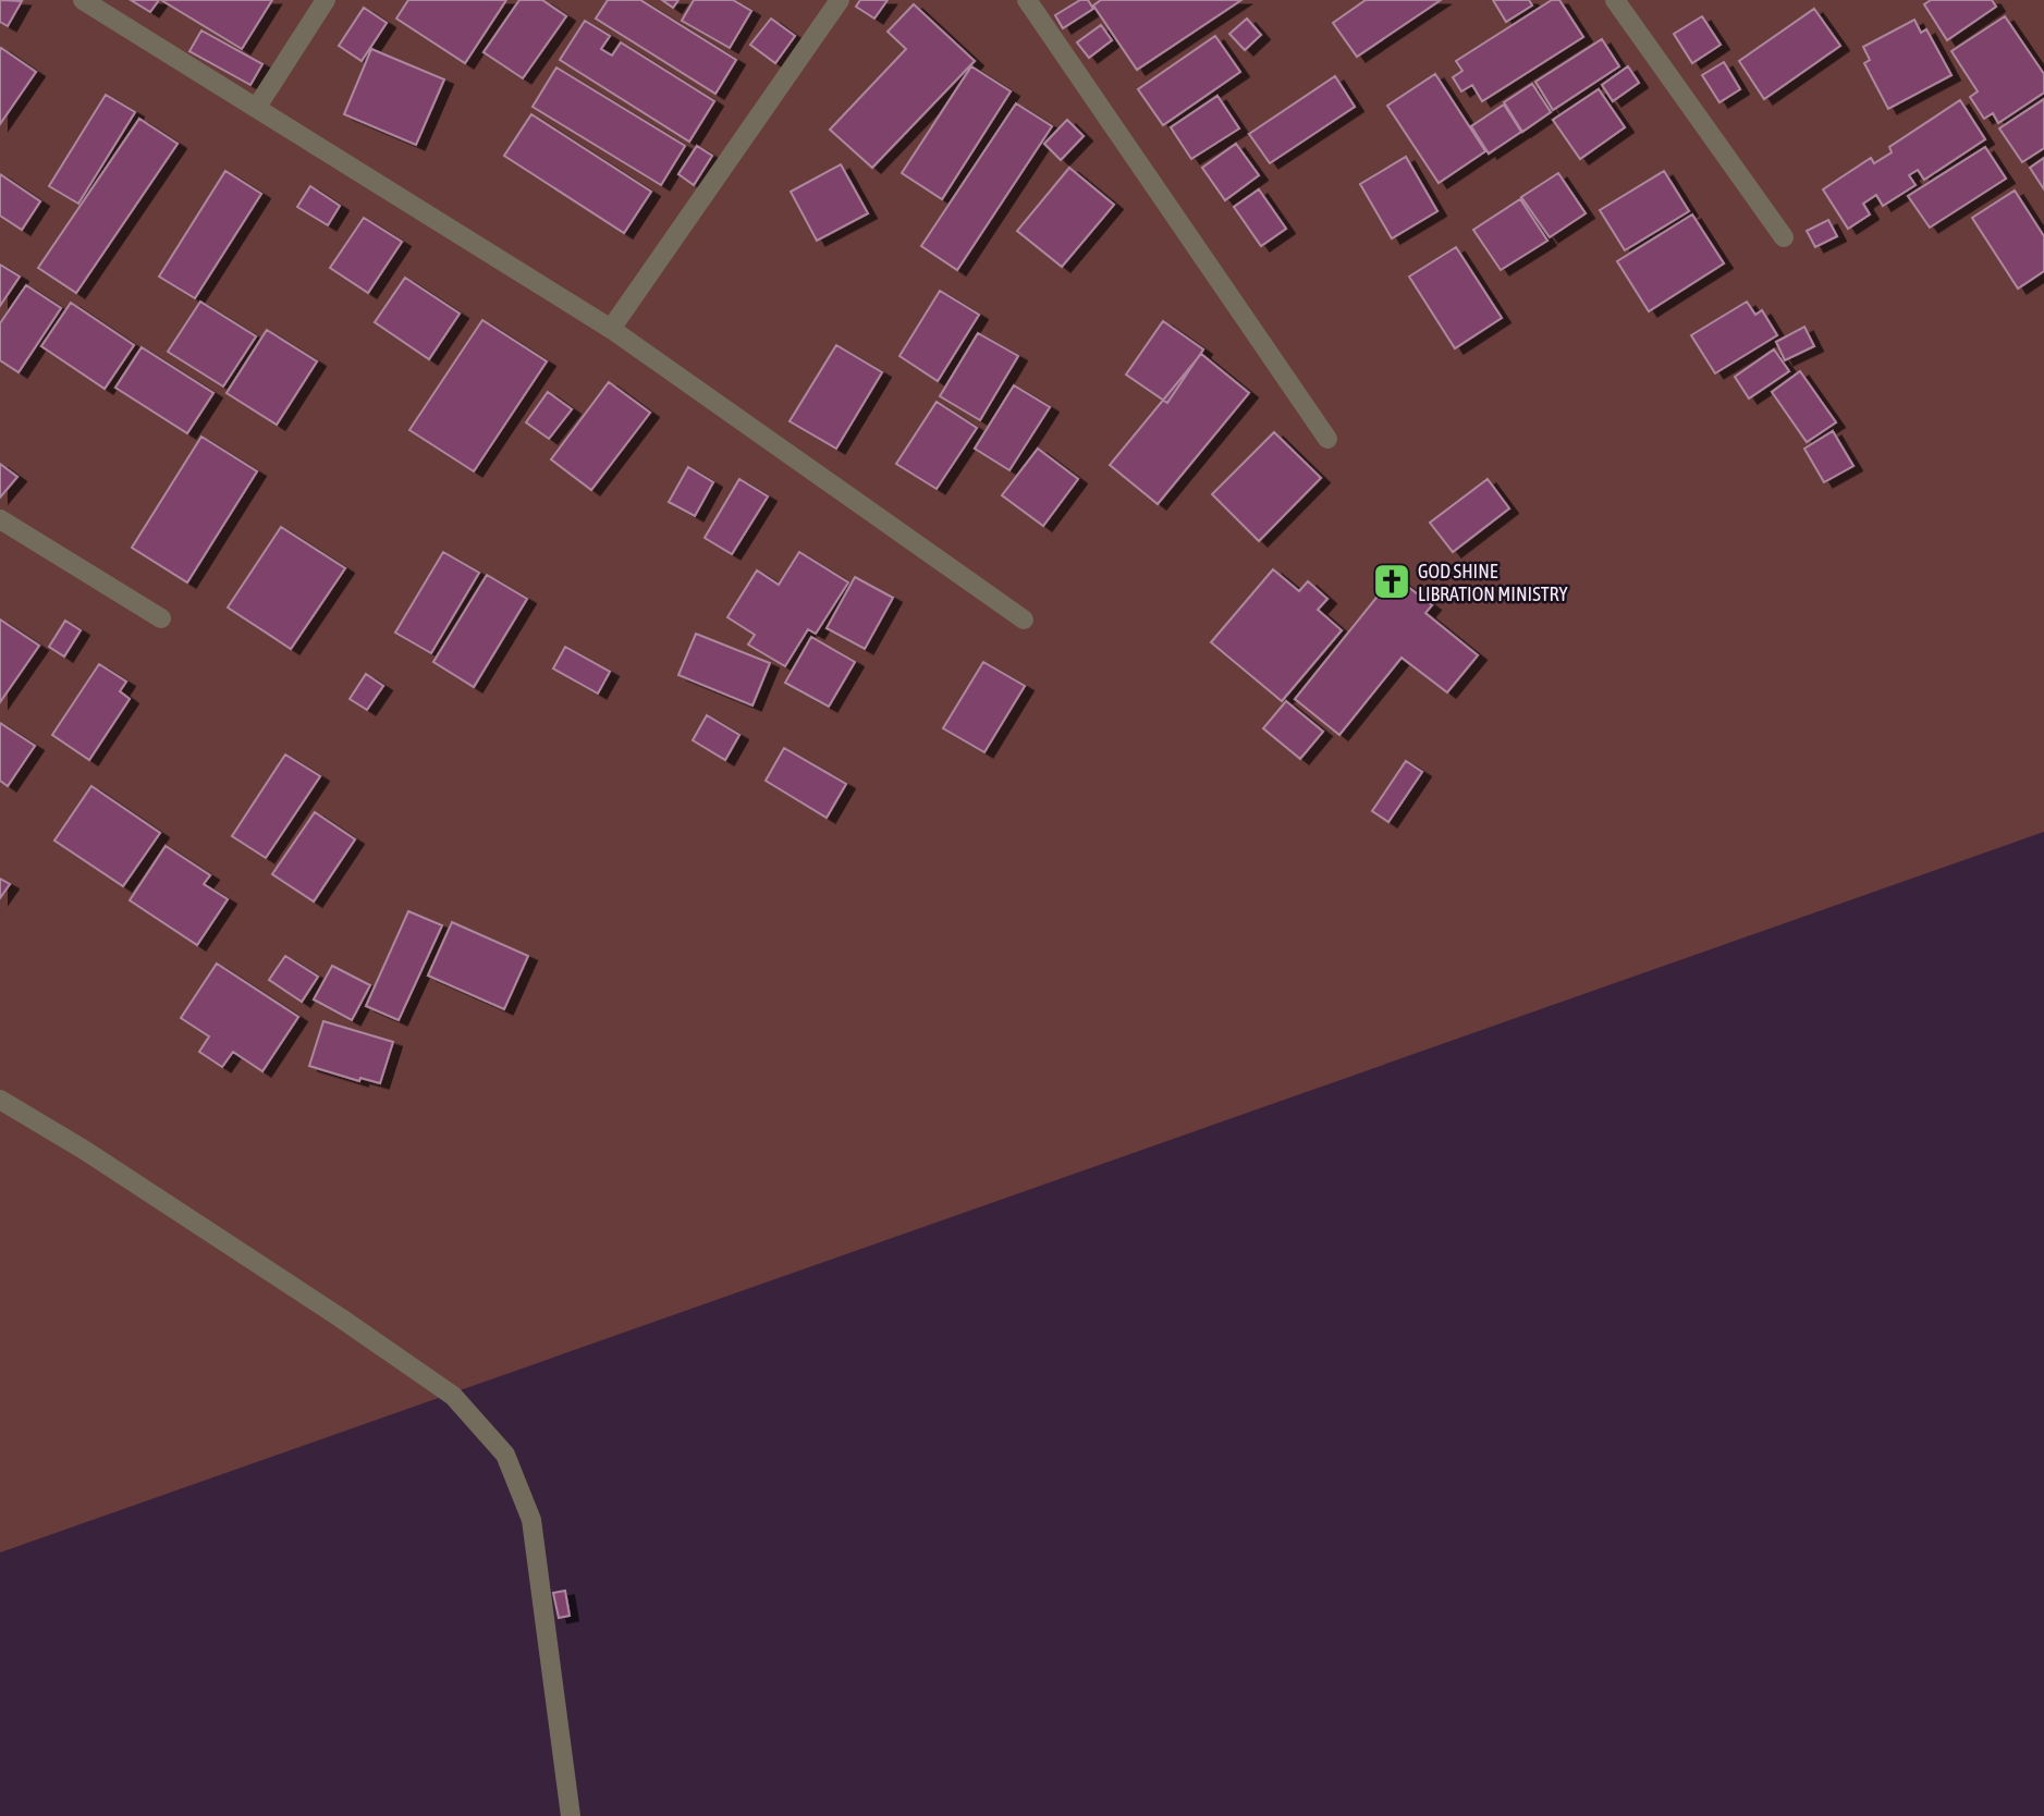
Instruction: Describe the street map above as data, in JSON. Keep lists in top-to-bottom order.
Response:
{
  "places": {
    "church": ["GOD SHINE LIBRATION MINISTRY"]
  }
}
